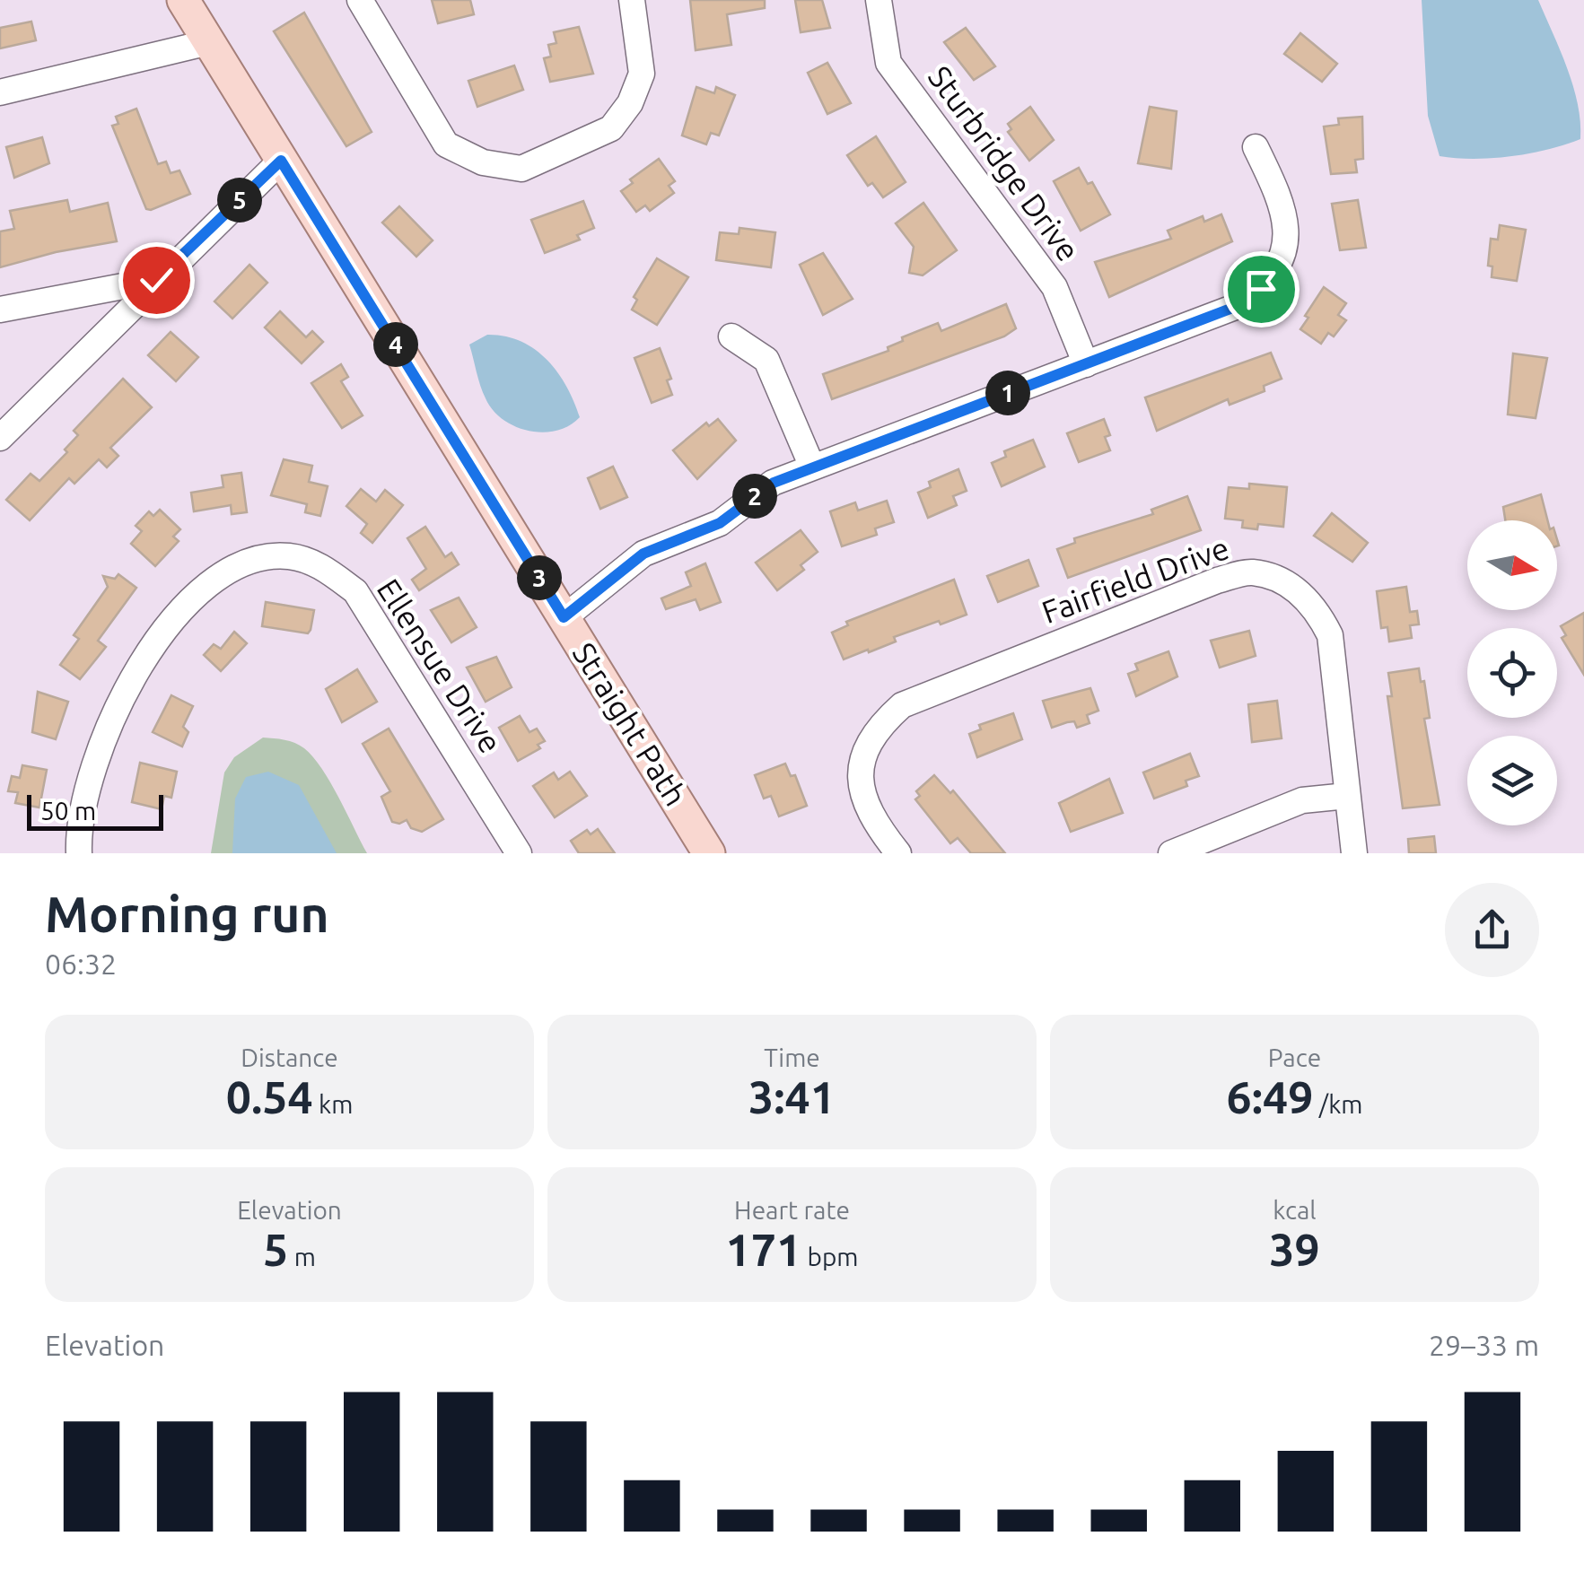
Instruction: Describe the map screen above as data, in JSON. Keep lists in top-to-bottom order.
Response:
{
  "streets": {
    "main road": ["Straight Path"],
    "street": ["Sturbridge Drive", "Fairfield Drive", "Ellensue Drive"]
  },
  "scale_bar": "50 m",
  "north": "right",
  "page": {
    "pins": [
      "5",
      "4",
      "1",
      "2",
      "3"
    ],
    "scale": "50 m",
    "heading": ["Morning run", "06:32"],
    "stats": [
      ["Distance", "0.54 km"],
      ["Time", "3:41"],
      ["Pace", "6:49 /km"],
      ["Elevation", "5 m"],
      ["Heart rate", "171 bpm"],
      ["kcal", "39"]
    ],
    "chart": ["Elevation", "29–33 m"]
  }
}
